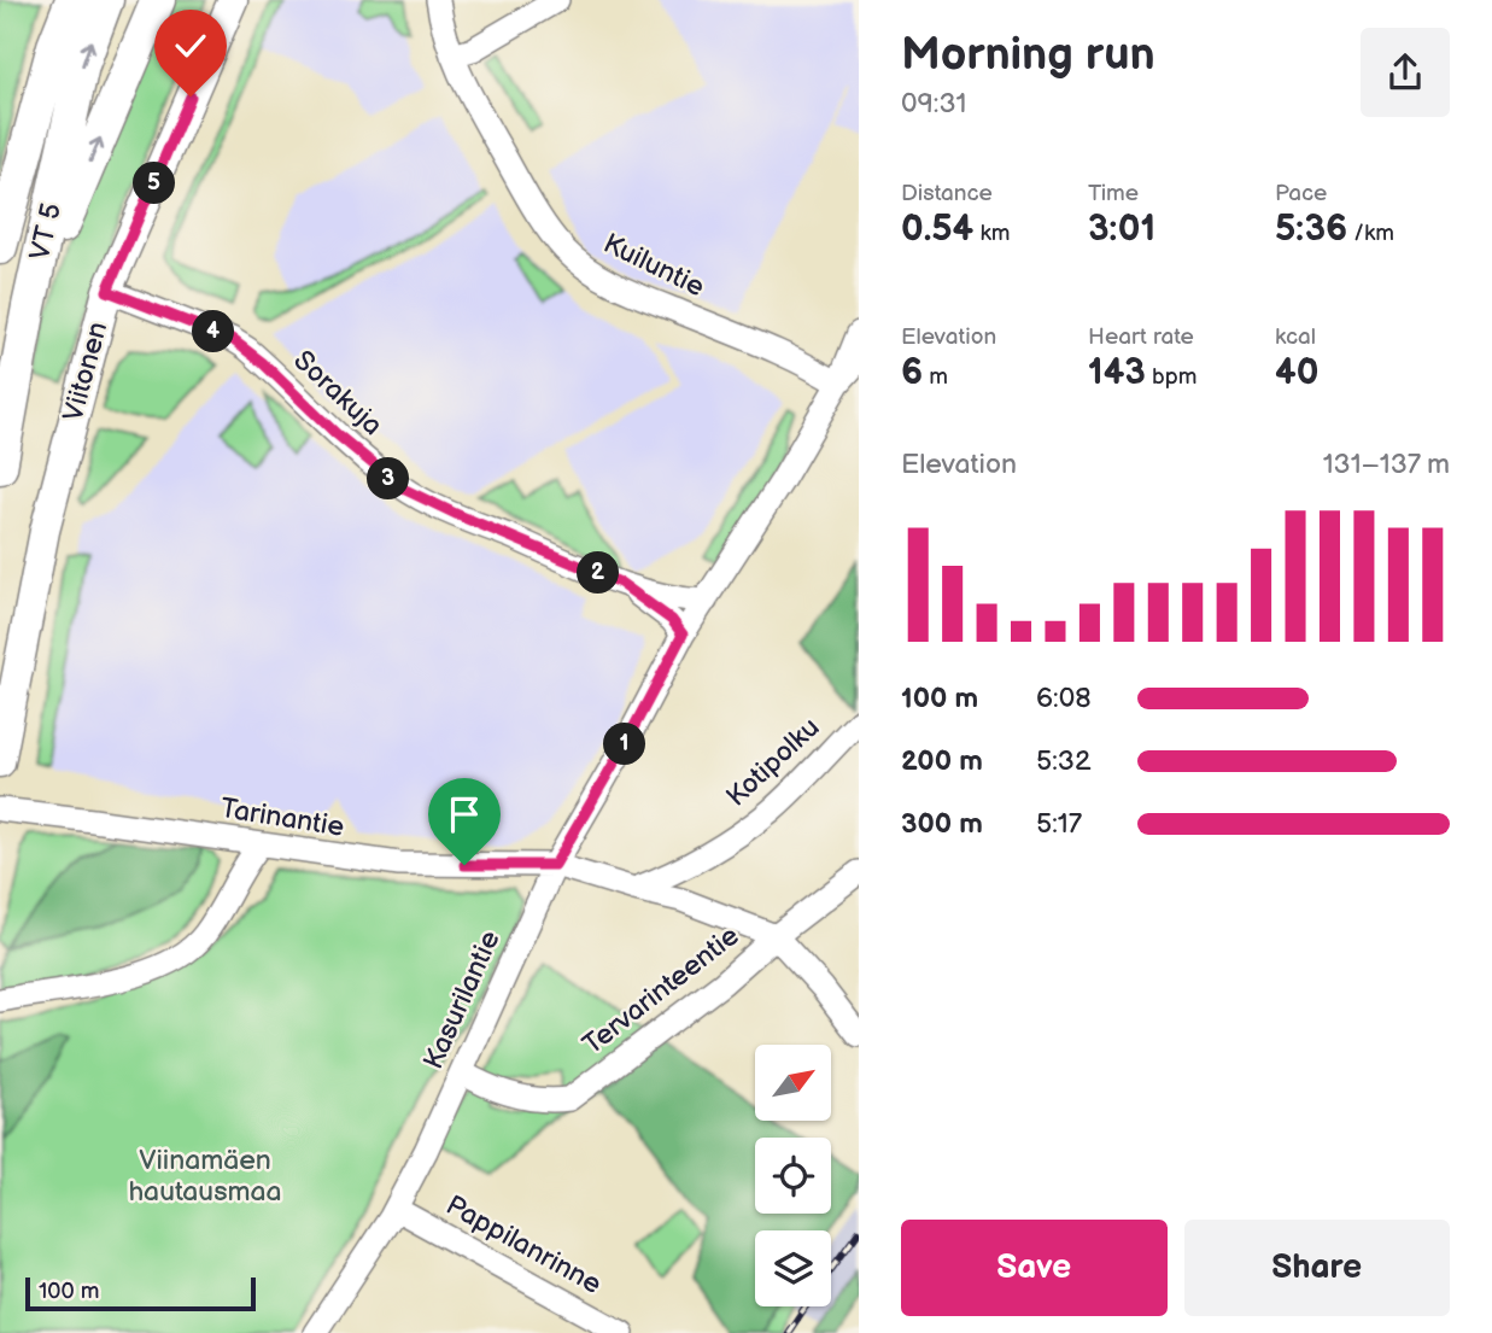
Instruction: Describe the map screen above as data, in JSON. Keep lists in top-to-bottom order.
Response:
{
  "streets": {
    "highway": ["VT 5"],
    "main road": ["Viitonen"],
    "street": [
      "Kuiluntie",
      "Sorakuja",
      "Kotipolku",
      "Tarinantie",
      "Tervarinteentie",
      "Kasurilantie",
      "Pappilanrinne"
    ]
  },
  "crossings": [
    ["Kuiluntie", "Kasurilantie"],
    ["Viitonen", "Sorakuja"],
    ["Sorakuja", "Kasurilantie"],
    ["Kotipolku", "Tarinantie"],
    ["Tarinantie", "Tervarinteentie"],
    ["Tarinantie", "Kasurilantie"],
    ["Tervarinteentie", "Kasurilantie"],
    ["Kasurilantie", "Pappilanrinne"]
  ],
  "parks": ["Viinamäen hautausmaa"],
  "scale_bar": "100 m",
  "north": "top right",
  "page": {
    "heading": ["Morning run", "09:31"],
    "stats": [
      ["Distance", "0.54 km"],
      ["Time", "3:01"],
      ["Pace", "5:36 /km"],
      ["Elevation", "6 m"],
      ["Heart rate", "143 bpm"],
      ["kcal", "40"]
    ],
    "pins": [
      "5",
      "4",
      "3",
      "2",
      "1"
    ],
    "chart": ["Elevation", "131–137 m"],
    "list": [
      {
        "name": "100 m",
        "note": "6:08"
      },
      {
        "name": "200 m",
        "note": "5:32"
      },
      {
        "name": "300 m",
        "note": "5:17"
      }
    ],
    "buttons": ["Save", "Share"],
    "scale": "100 m"
  }
}
